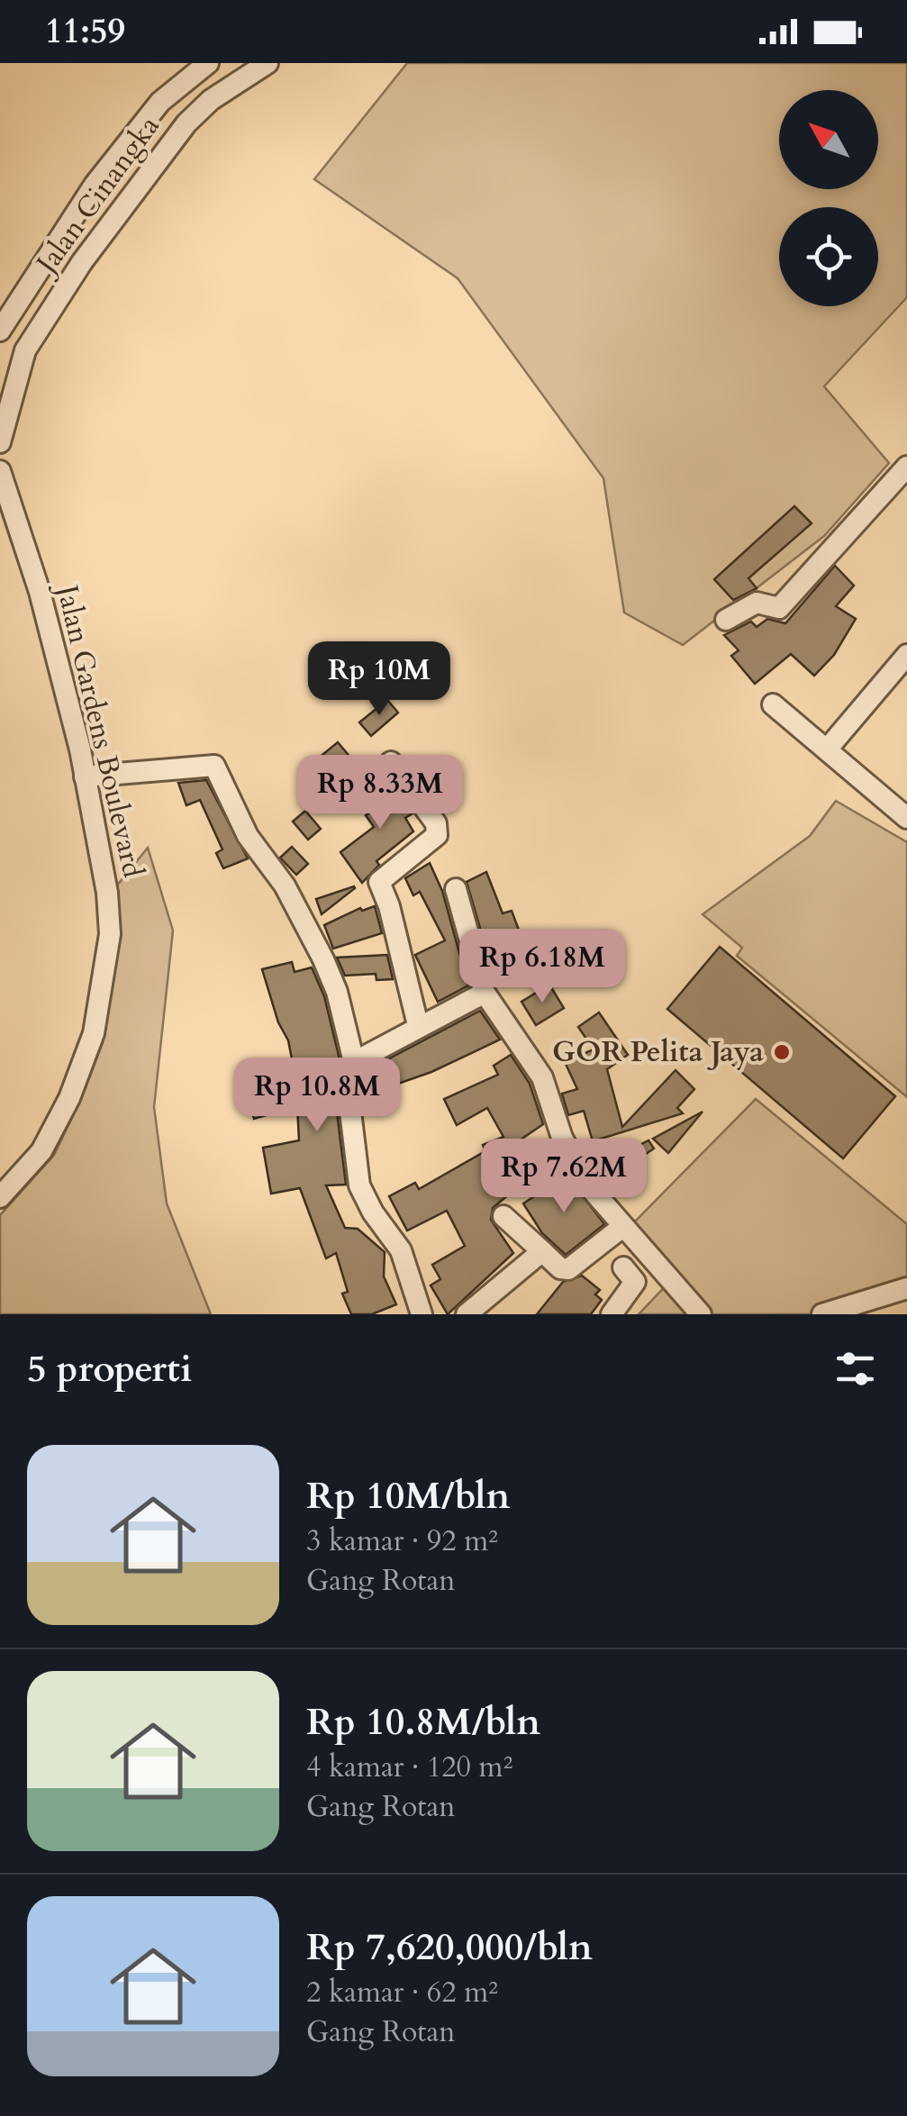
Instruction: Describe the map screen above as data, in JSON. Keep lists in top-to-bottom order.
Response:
{
  "streets": {
    "street": ["Jalan Cinangka", "Jalan Gardens Boulevard"]
  },
  "places": ["GOR Pelita Jaya"],
  "north": "top left",
  "page": {
    "status": "11:59",
    "price": [
      "Rp 10M",
      "Rp 8.33M",
      "Rp 6.18M",
      "Rp 10.8M",
      "Rp 7.62M"
    ],
    "heading": "5 properti",
    "list": [
      {
        "name": "Rp 10M/bln",
        "note": "3 kamar · 92 m² · Gang Rotan"
      },
      {
        "name": "Rp 10.8M/bln",
        "note": "4 kamar · 120 m² · Gang Rotan"
      },
      {
        "name": "Rp 7,620,000/bln",
        "note": "2 kamar · 62 m² · Gang Rotan"
      }
    ]
  }
}
